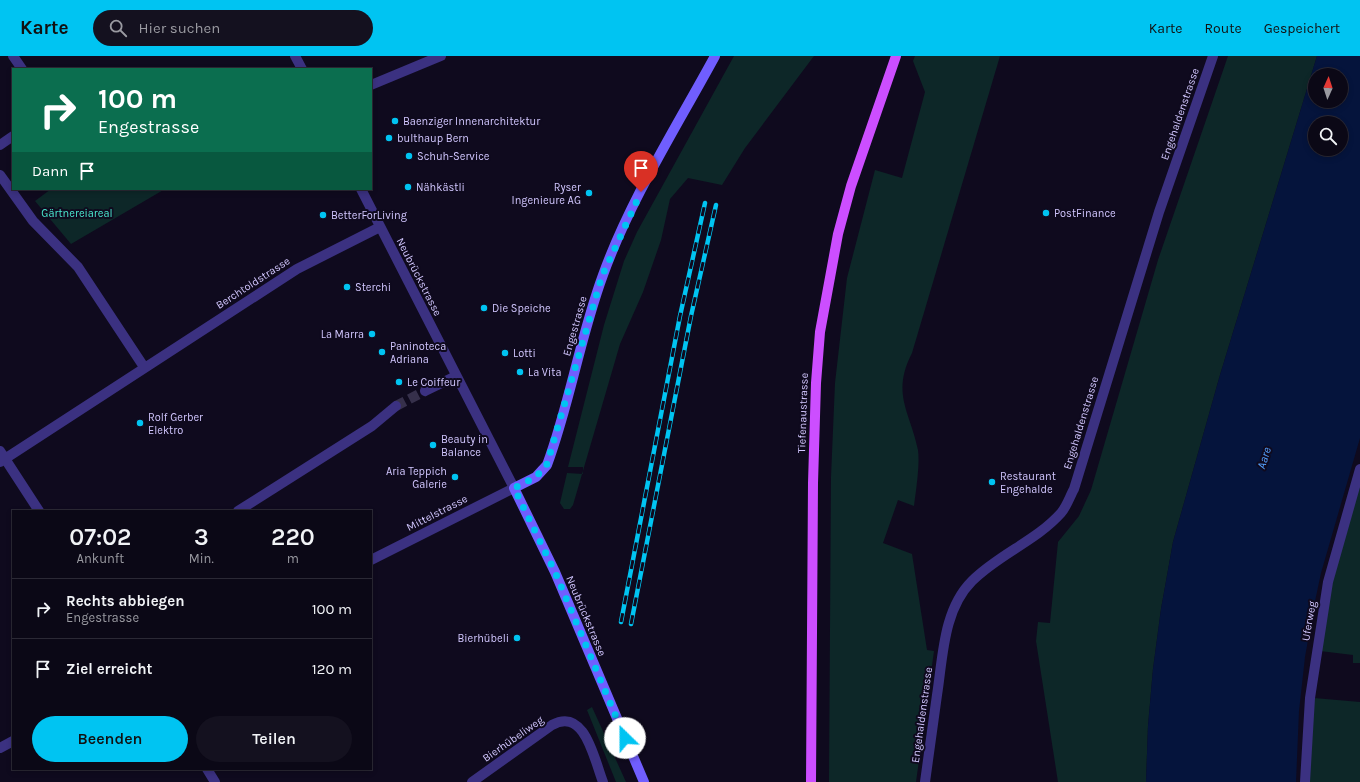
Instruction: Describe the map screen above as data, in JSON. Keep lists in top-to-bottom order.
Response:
{
  "streets": {
    "main road": ["Tiefenaustrasse"],
    "street": [
      "Engehaldenstrasse",
      "Neubrückstrasse",
      "Berchtoldstrasse",
      "Engestrasse",
      "Mittelstrasse",
      "Uferweg",
      "Bierhübeliweg"
    ]
  },
  "crossings": [
    ["Neubrückstrasse", "Berchtoldstrasse"],
    ["Neubrückstrasse", "Engestrasse"],
    ["Neubrückstrasse", "Mittelstrasse"],
    ["Engestrasse", "Mittelstrasse"]
  ],
  "water": ["Aare"],
  "parks": ["Gärtnereiareal"],
  "places": [
    "Baenziger Innenarchitektur",
    "bulthaup Bern",
    "Schuh-Service",
    "Nähkästli",
    "Ryser Ingenieure AG",
    "PostFinance",
    "BetterForLiving",
    "Sterchi",
    "Die Speiche",
    "La Marra",
    "Paninoteca Adriana",
    "Lotti",
    "La Vita",
    "Le Coiffeur",
    "Rolf Gerber Elektro",
    "Beauty in Balance",
    "Aria Teppich Galerie",
    "Restaurant Engehalde",
    "Bierhübeli"
  ],
  "north": "top",
  "page": {
    "header": "Karte",
    "search": "Hier suchen",
    "nav": ["Karte", "Route", "Gespeichert"],
    "turn": ["100 m", "Engestrasse"],
    "then": "Dann",
    "eta": [
      "07:02",
      "Ankunft",
      "3",
      "Min.",
      "220",
      "m"
    ],
    "list": [
      {
        "name": "Rechts abbiegen",
        "note": "Engestrasse",
        "value": "100 m"
      },
      {
        "name": "Ziel erreicht",
        "value": "120 m"
      }
    ],
    "buttons": ["Beenden", "Teilen"]
  }
}
